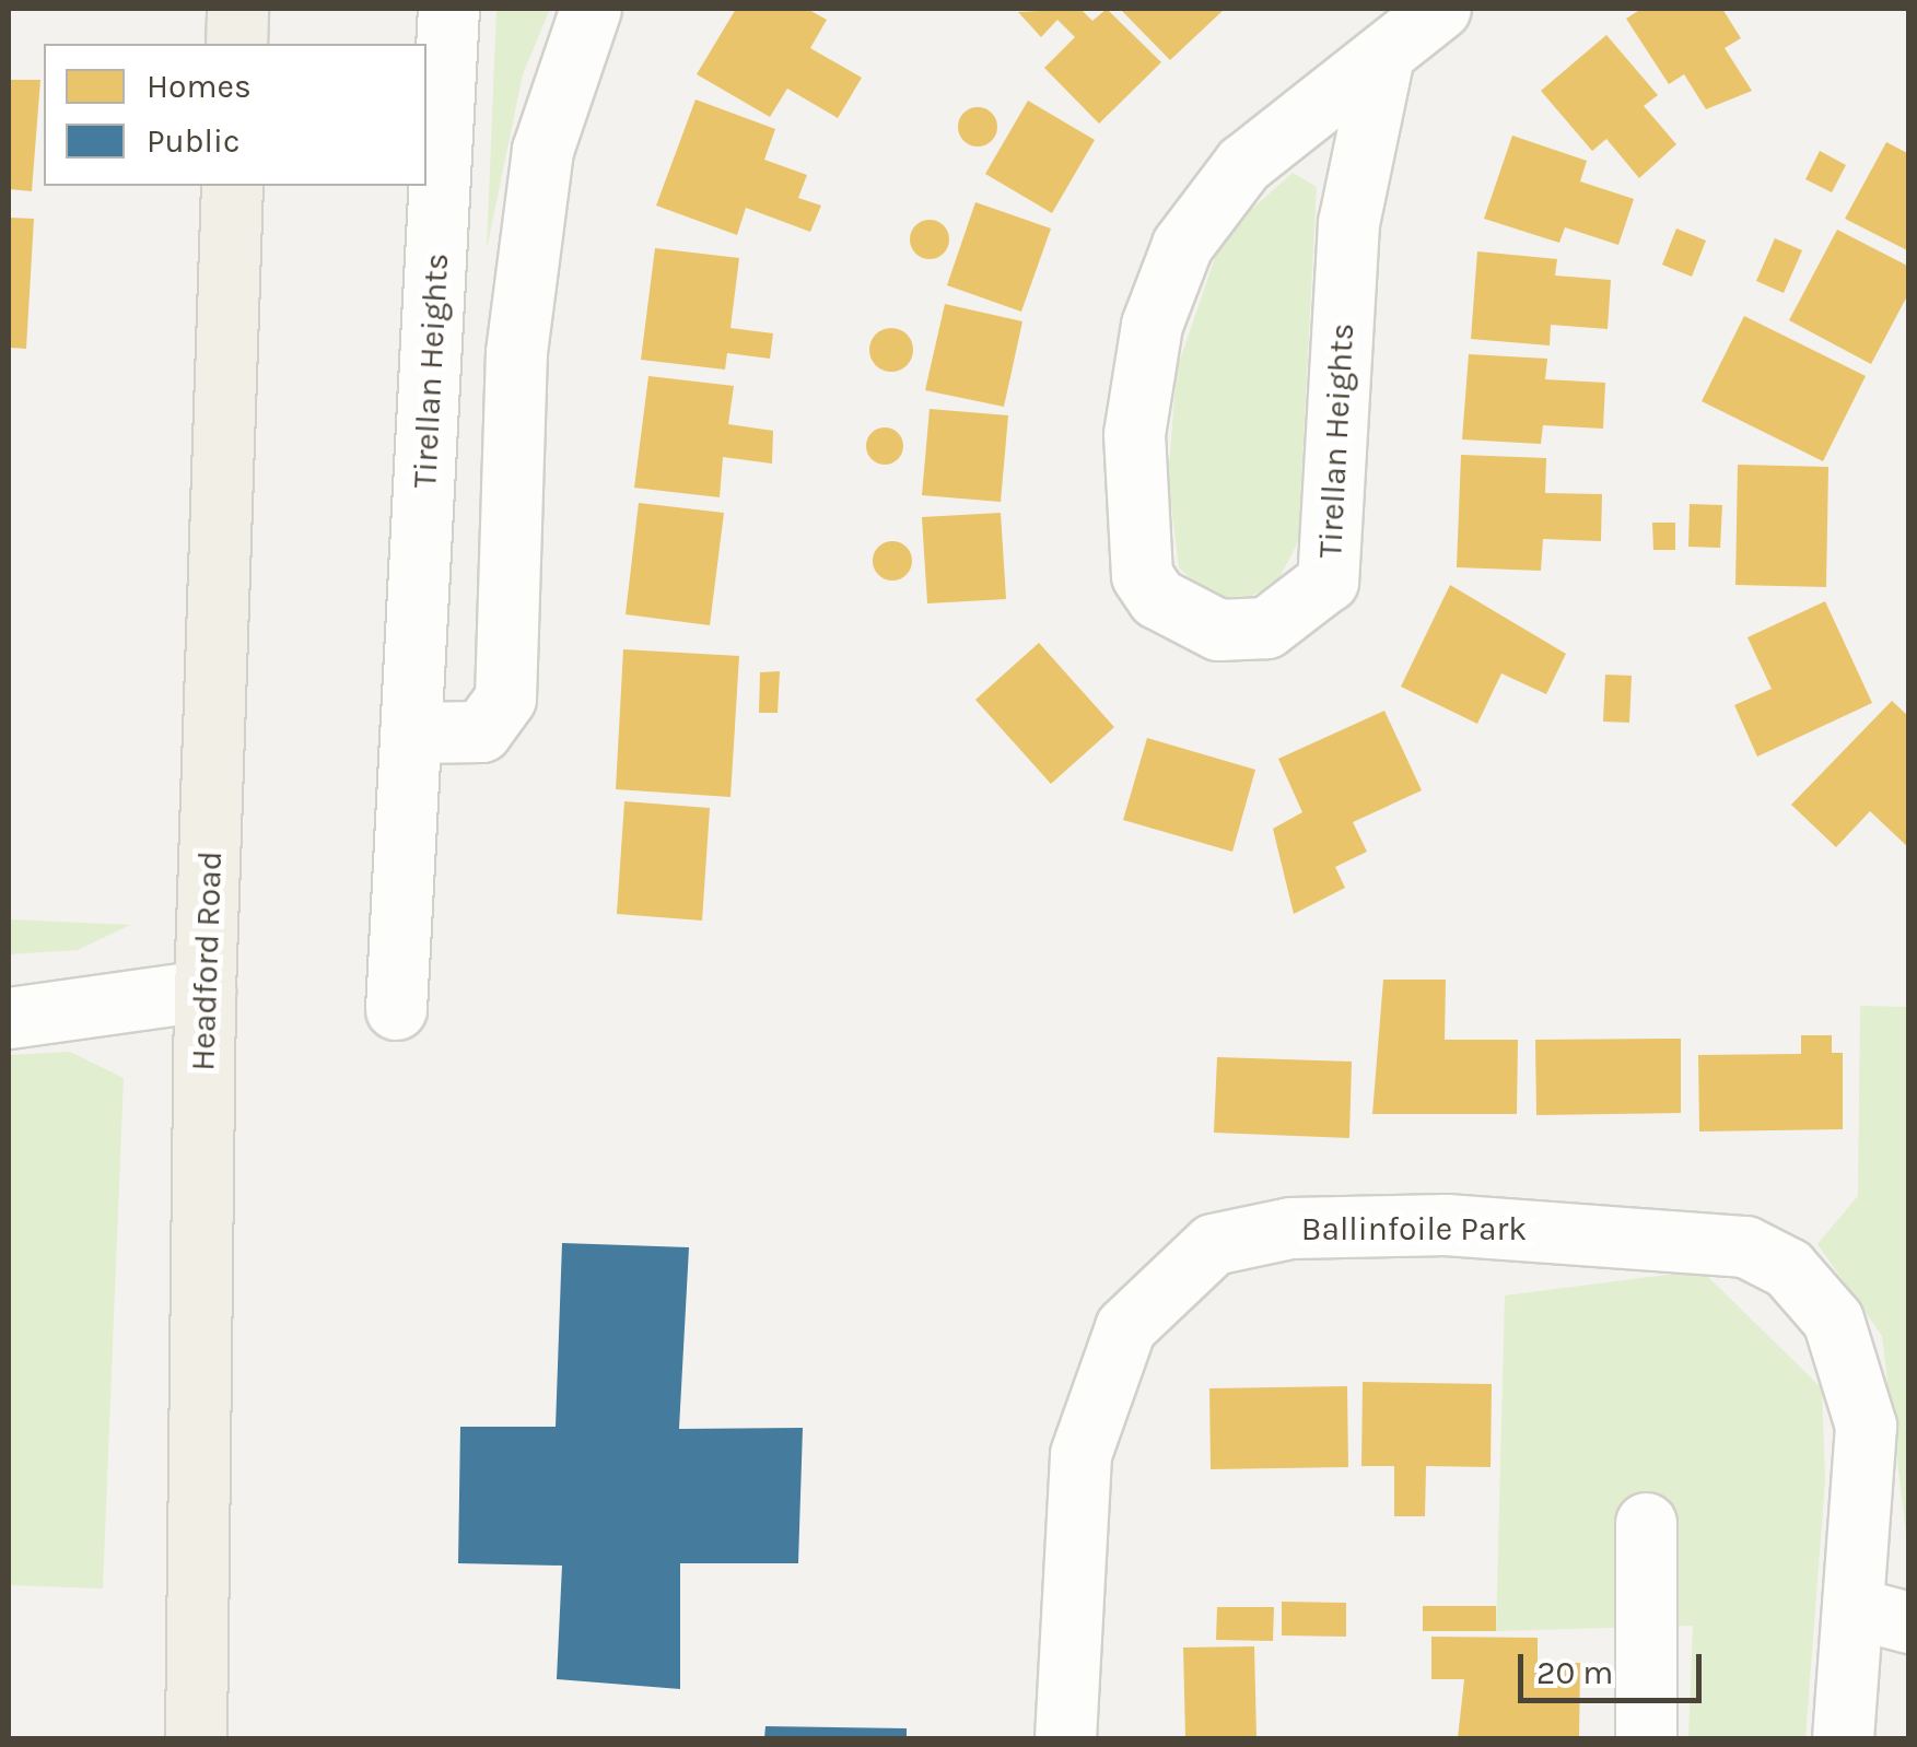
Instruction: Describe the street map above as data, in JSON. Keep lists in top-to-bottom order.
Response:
{
  "streets": {
    "main road": ["Headford Road"],
    "street": ["Tirellan Heights", "Ballinfoile Park"]
  },
  "legend": ["Homes", "Public"],
  "scale_bar": "20 m"
}
